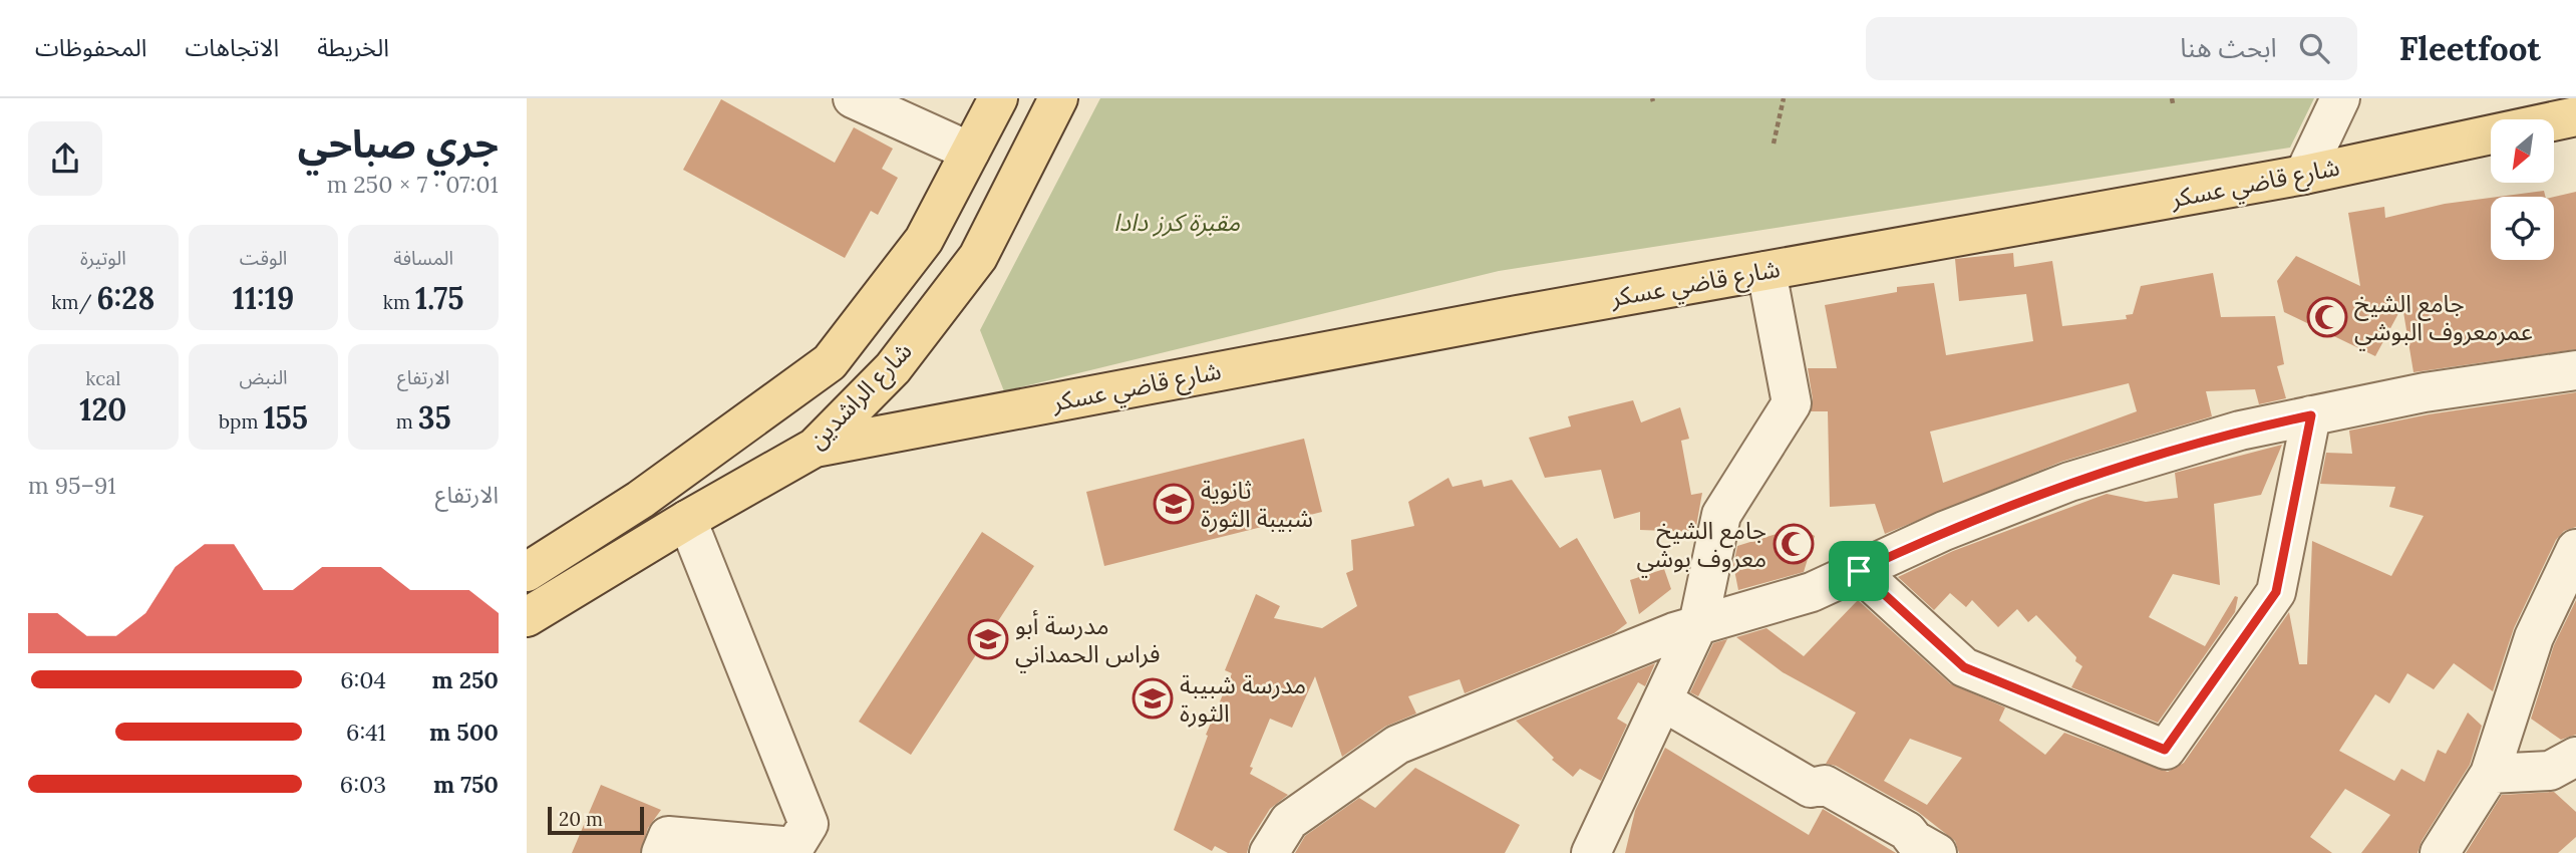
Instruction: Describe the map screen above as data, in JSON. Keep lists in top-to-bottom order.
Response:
{
  "streets": {
    "main road": ["شارع قاضي عسكر", "شارع الراشدين"]
  },
  "crossings": [
    ["شارع قاضي عسكر", "شارع الراشدين"]
  ],
  "parks": ["مقبرة كرز دادا"],
  "places": {
    "mosque": ["جامع الشيخ عمرمعروف البوشي", "جامع الشيخ معروف بوشي"],
    "school or university": ["ثانوية شبيبة الثورة", "مدرسة أبو فراس الحمداني", "مدرسة شبيبة الثورة"]
  },
  "scale_bar": "20 m",
  "north": "bottom left",
  "page": {
    "header": "Fleetfoot",
    "search": "ابحث هنا",
    "nav": ["الخريطة", "الاتجاهات", "المحفوظات"],
    "heading": ["جري صباحي", "07:01 · 7 × 250 m"],
    "stats": [
      ["المسافة", "1.75 km"],
      ["الوقت", "11:19"],
      ["الوتيرة", "6:28 /km"],
      ["الارتفاع", "35 m"],
      ["النبض", "155 bpm"],
      ["kcal", "120"]
    ],
    "chart": ["الارتفاع", "91–95 m"],
    "list": [
      {
        "name": "250 m",
        "note": "6:04"
      },
      {
        "name": "500 m",
        "note": "6:41"
      },
      {
        "name": "750 m",
        "note": "6:03"
      }
    ],
    "scale": "20 m"
  }
}
